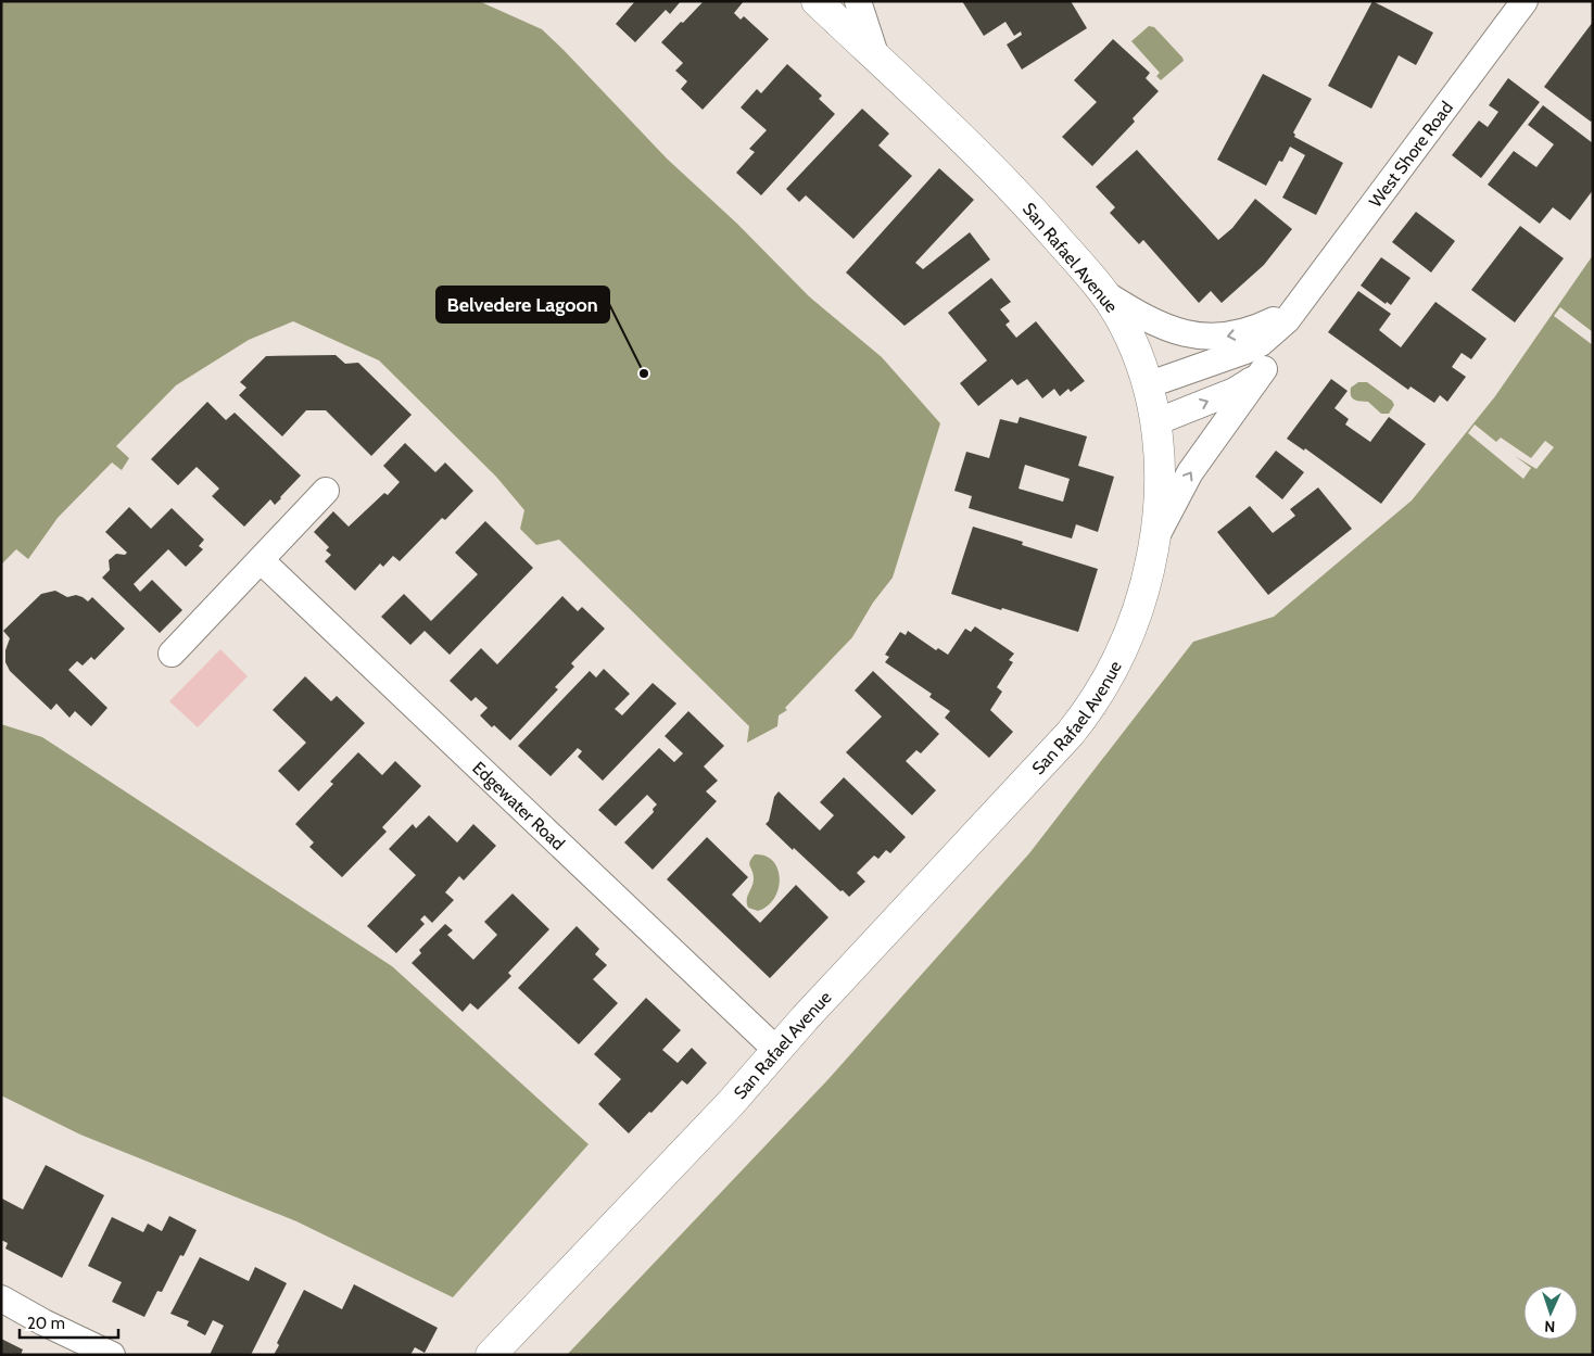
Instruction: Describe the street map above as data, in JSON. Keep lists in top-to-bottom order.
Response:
{
  "streets": {
    "street": ["West Shore Road", "San Rafael Avenue", "Edgewater Road"]
  },
  "crossings": [
    ["West Shore Road", "San Rafael Avenue"],
    ["San Rafael Avenue", "Edgewater Road"]
  ],
  "places": ["Belvedere Lagoon"],
  "scale_bar": "20 m",
  "north": "bottom"
}
